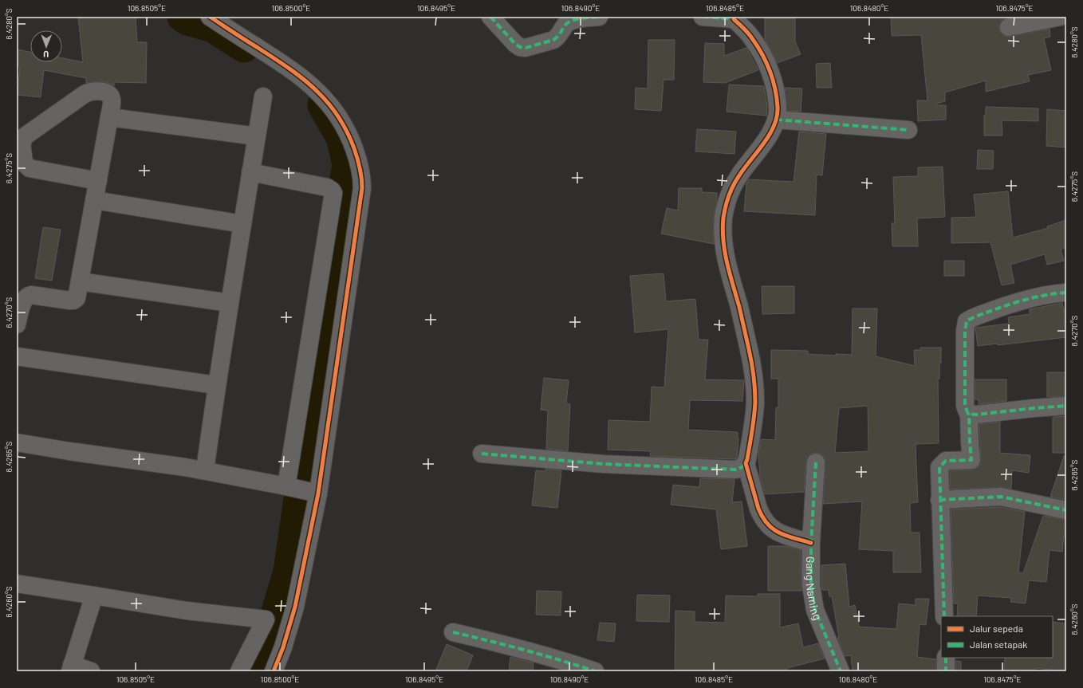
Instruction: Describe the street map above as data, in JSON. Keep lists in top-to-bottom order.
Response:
{
  "streets": {
    "street": ["Gang Naming"]
  },
  "legend": ["Jalur sepeda", "Jalan setapak"],
  "north": "bottom",
  "coordinates": [
    "106.8505°E",
    "106.8500°E",
    "106.8495°E",
    "106.8490°E",
    "106.8485°E",
    "106.8480°E",
    "106.8475°E",
    "6.4280°S",
    "6.4275°S",
    "6.4270°S",
    "6.4265°S",
    "6.4260°S"
  ]
}
